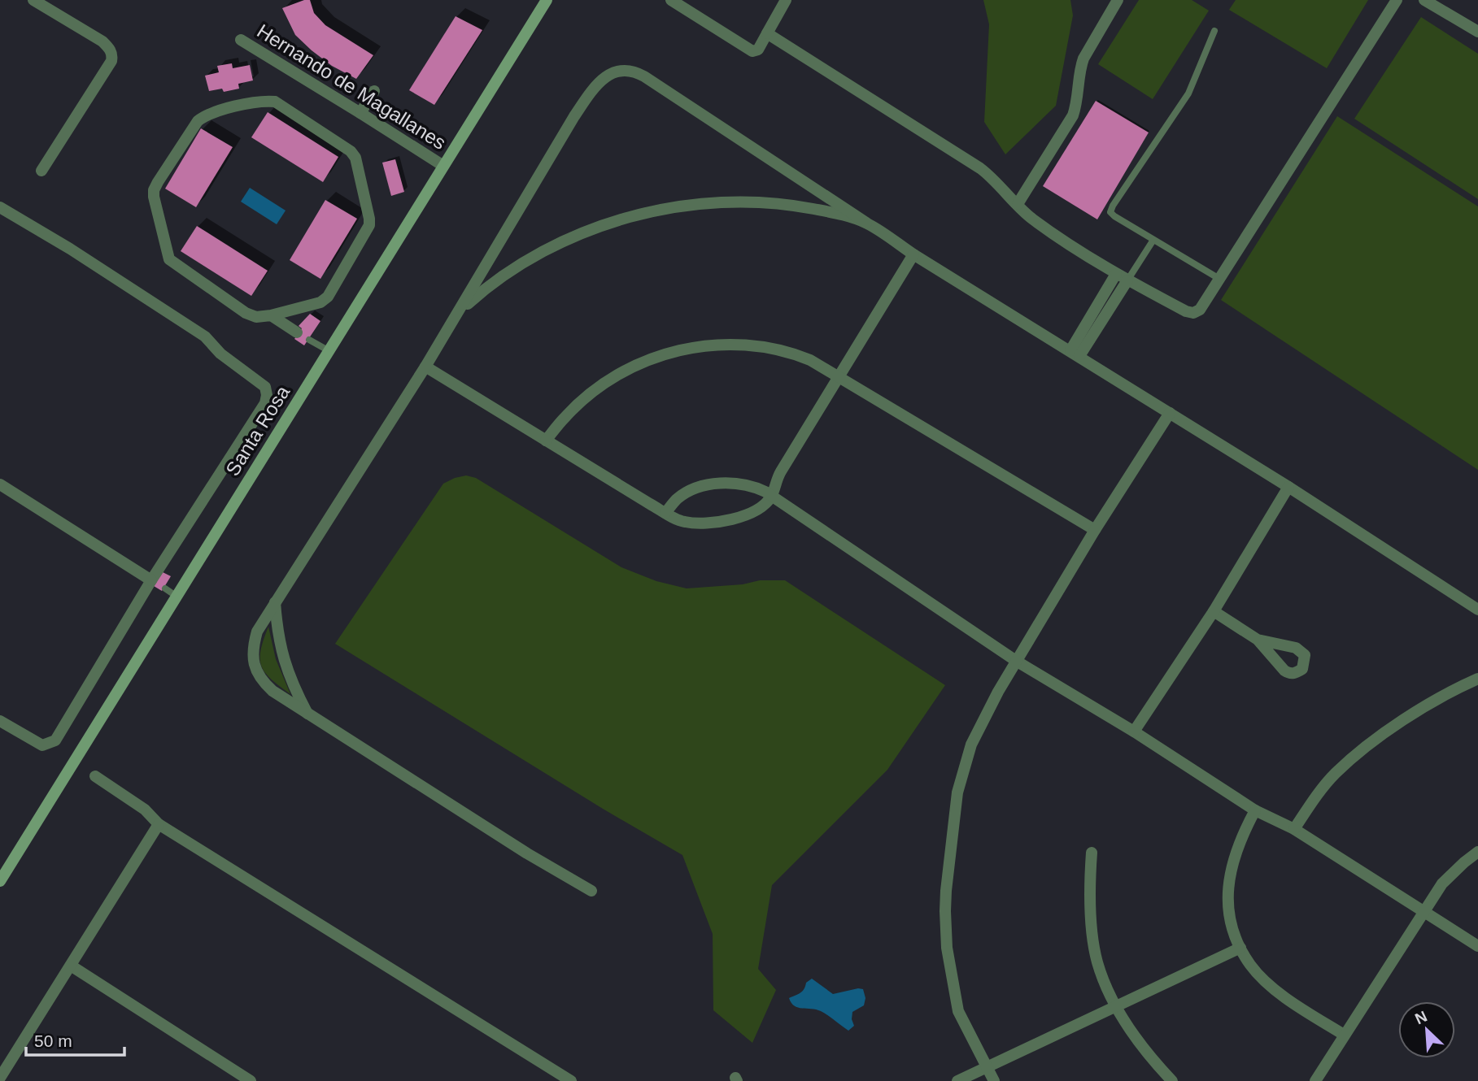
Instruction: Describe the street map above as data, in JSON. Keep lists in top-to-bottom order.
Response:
{
  "streets": {
    "street": ["Hernando de Magallanes", "Santa Rosa"]
  },
  "crossings": [
    ["Hernando de Magallanes", "Santa Rosa"]
  ],
  "scale_bar": "50 m",
  "north": "top left"
}
